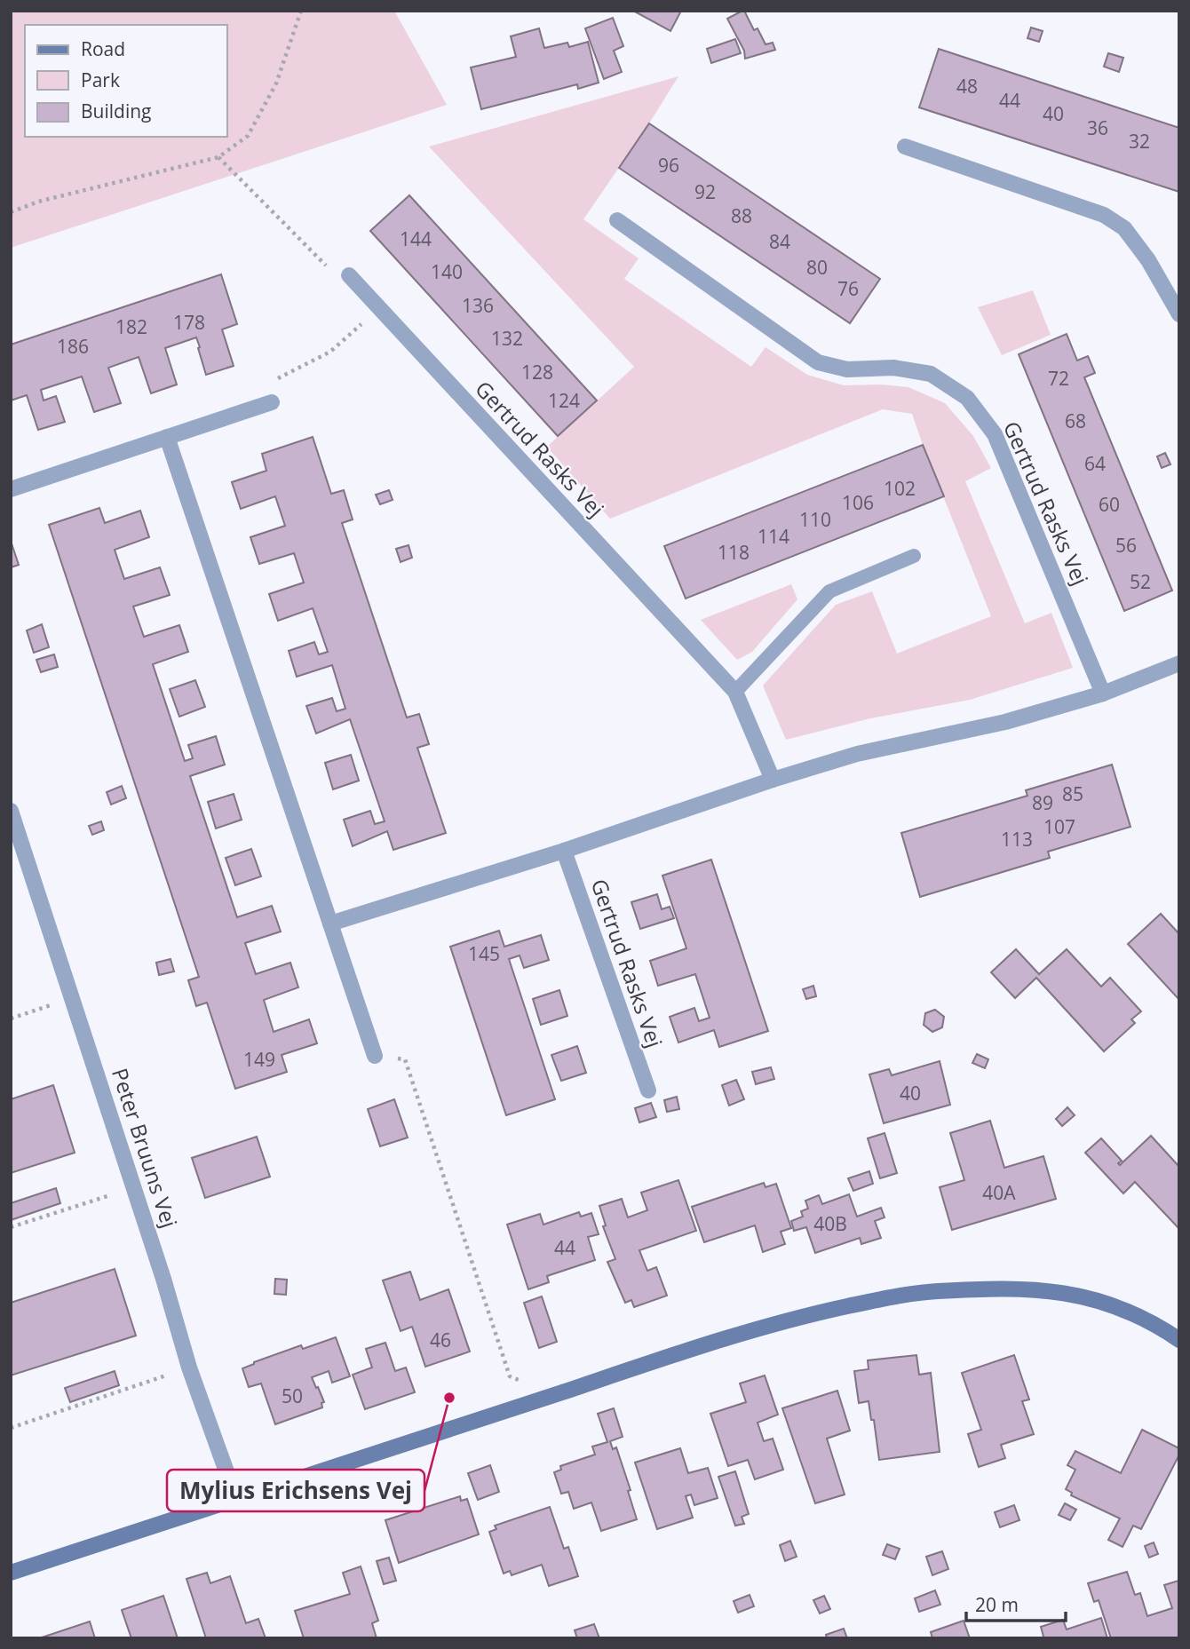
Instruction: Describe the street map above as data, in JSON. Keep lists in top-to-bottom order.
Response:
{
  "streets": {
    "street": ["Gertrud Rasks Vej", "Peter Bruuns Vej"]
  },
  "places": ["Mylius Erichsens Vej"],
  "house_numbers": [
    "48",
    "44",
    "40",
    "36",
    "32",
    "96",
    "92",
    "88",
    "144",
    "84",
    "80",
    "140",
    "76",
    "136",
    "178",
    "182",
    "132",
    "186",
    "128",
    "72",
    "124",
    "68",
    "64",
    "102",
    "106",
    "60",
    "110",
    "114",
    "56",
    "118",
    "52",
    "85",
    "89",
    "107",
    "113",
    "145",
    "149",
    "40",
    "40A",
    "40B",
    "44",
    "46",
    "50"
  ],
  "legend": ["Road", "Park", "Building"],
  "scale_bar": "20 m"
}
